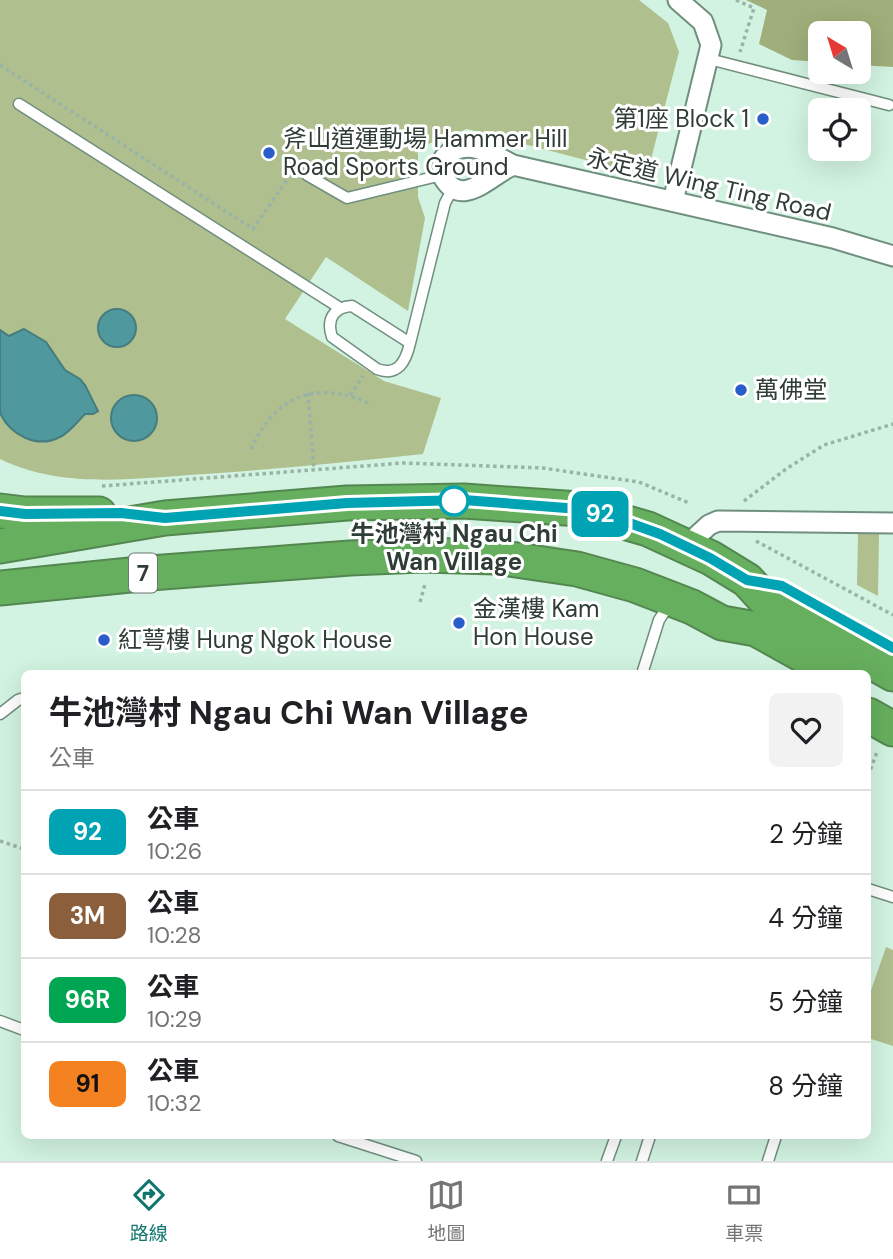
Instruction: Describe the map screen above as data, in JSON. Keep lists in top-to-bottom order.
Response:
{
  "streets": {
    "highway": ["7"],
    "street": ["永定道 Wing Ting Road"]
  },
  "places": [
    "第1座 Block 1",
    "斧山道運動場 Hammer Hill Road Sports Ground",
    "萬佛堂",
    "牛池灣村 Ngau Chi Wan Village",
    "金漢樓 Kam Hon House",
    "紅萼樓 Hung Ngok House"
  ],
  "lines": ["bus line 92"],
  "north": "top left",
  "page": {
    "on_map": "92",
    "heading": ["牛池灣村 Ngau Chi Wan Village", "公車"],
    "list": [
      {
        "mark": "92",
        "name": "公車",
        "note": "10:26",
        "value": "2 分鐘"
      },
      {
        "mark": "3M",
        "name": "公車",
        "note": "10:28",
        "value": "4 分鐘"
      },
      {
        "mark": "96R",
        "name": "公車",
        "note": "10:29",
        "value": "5 分鐘"
      },
      {
        "mark": "91",
        "name": "公車",
        "note": "10:32",
        "value": "8 分鐘"
      }
    ],
    "tabs": ["路線", "地圖", "車票"]
  }
}
